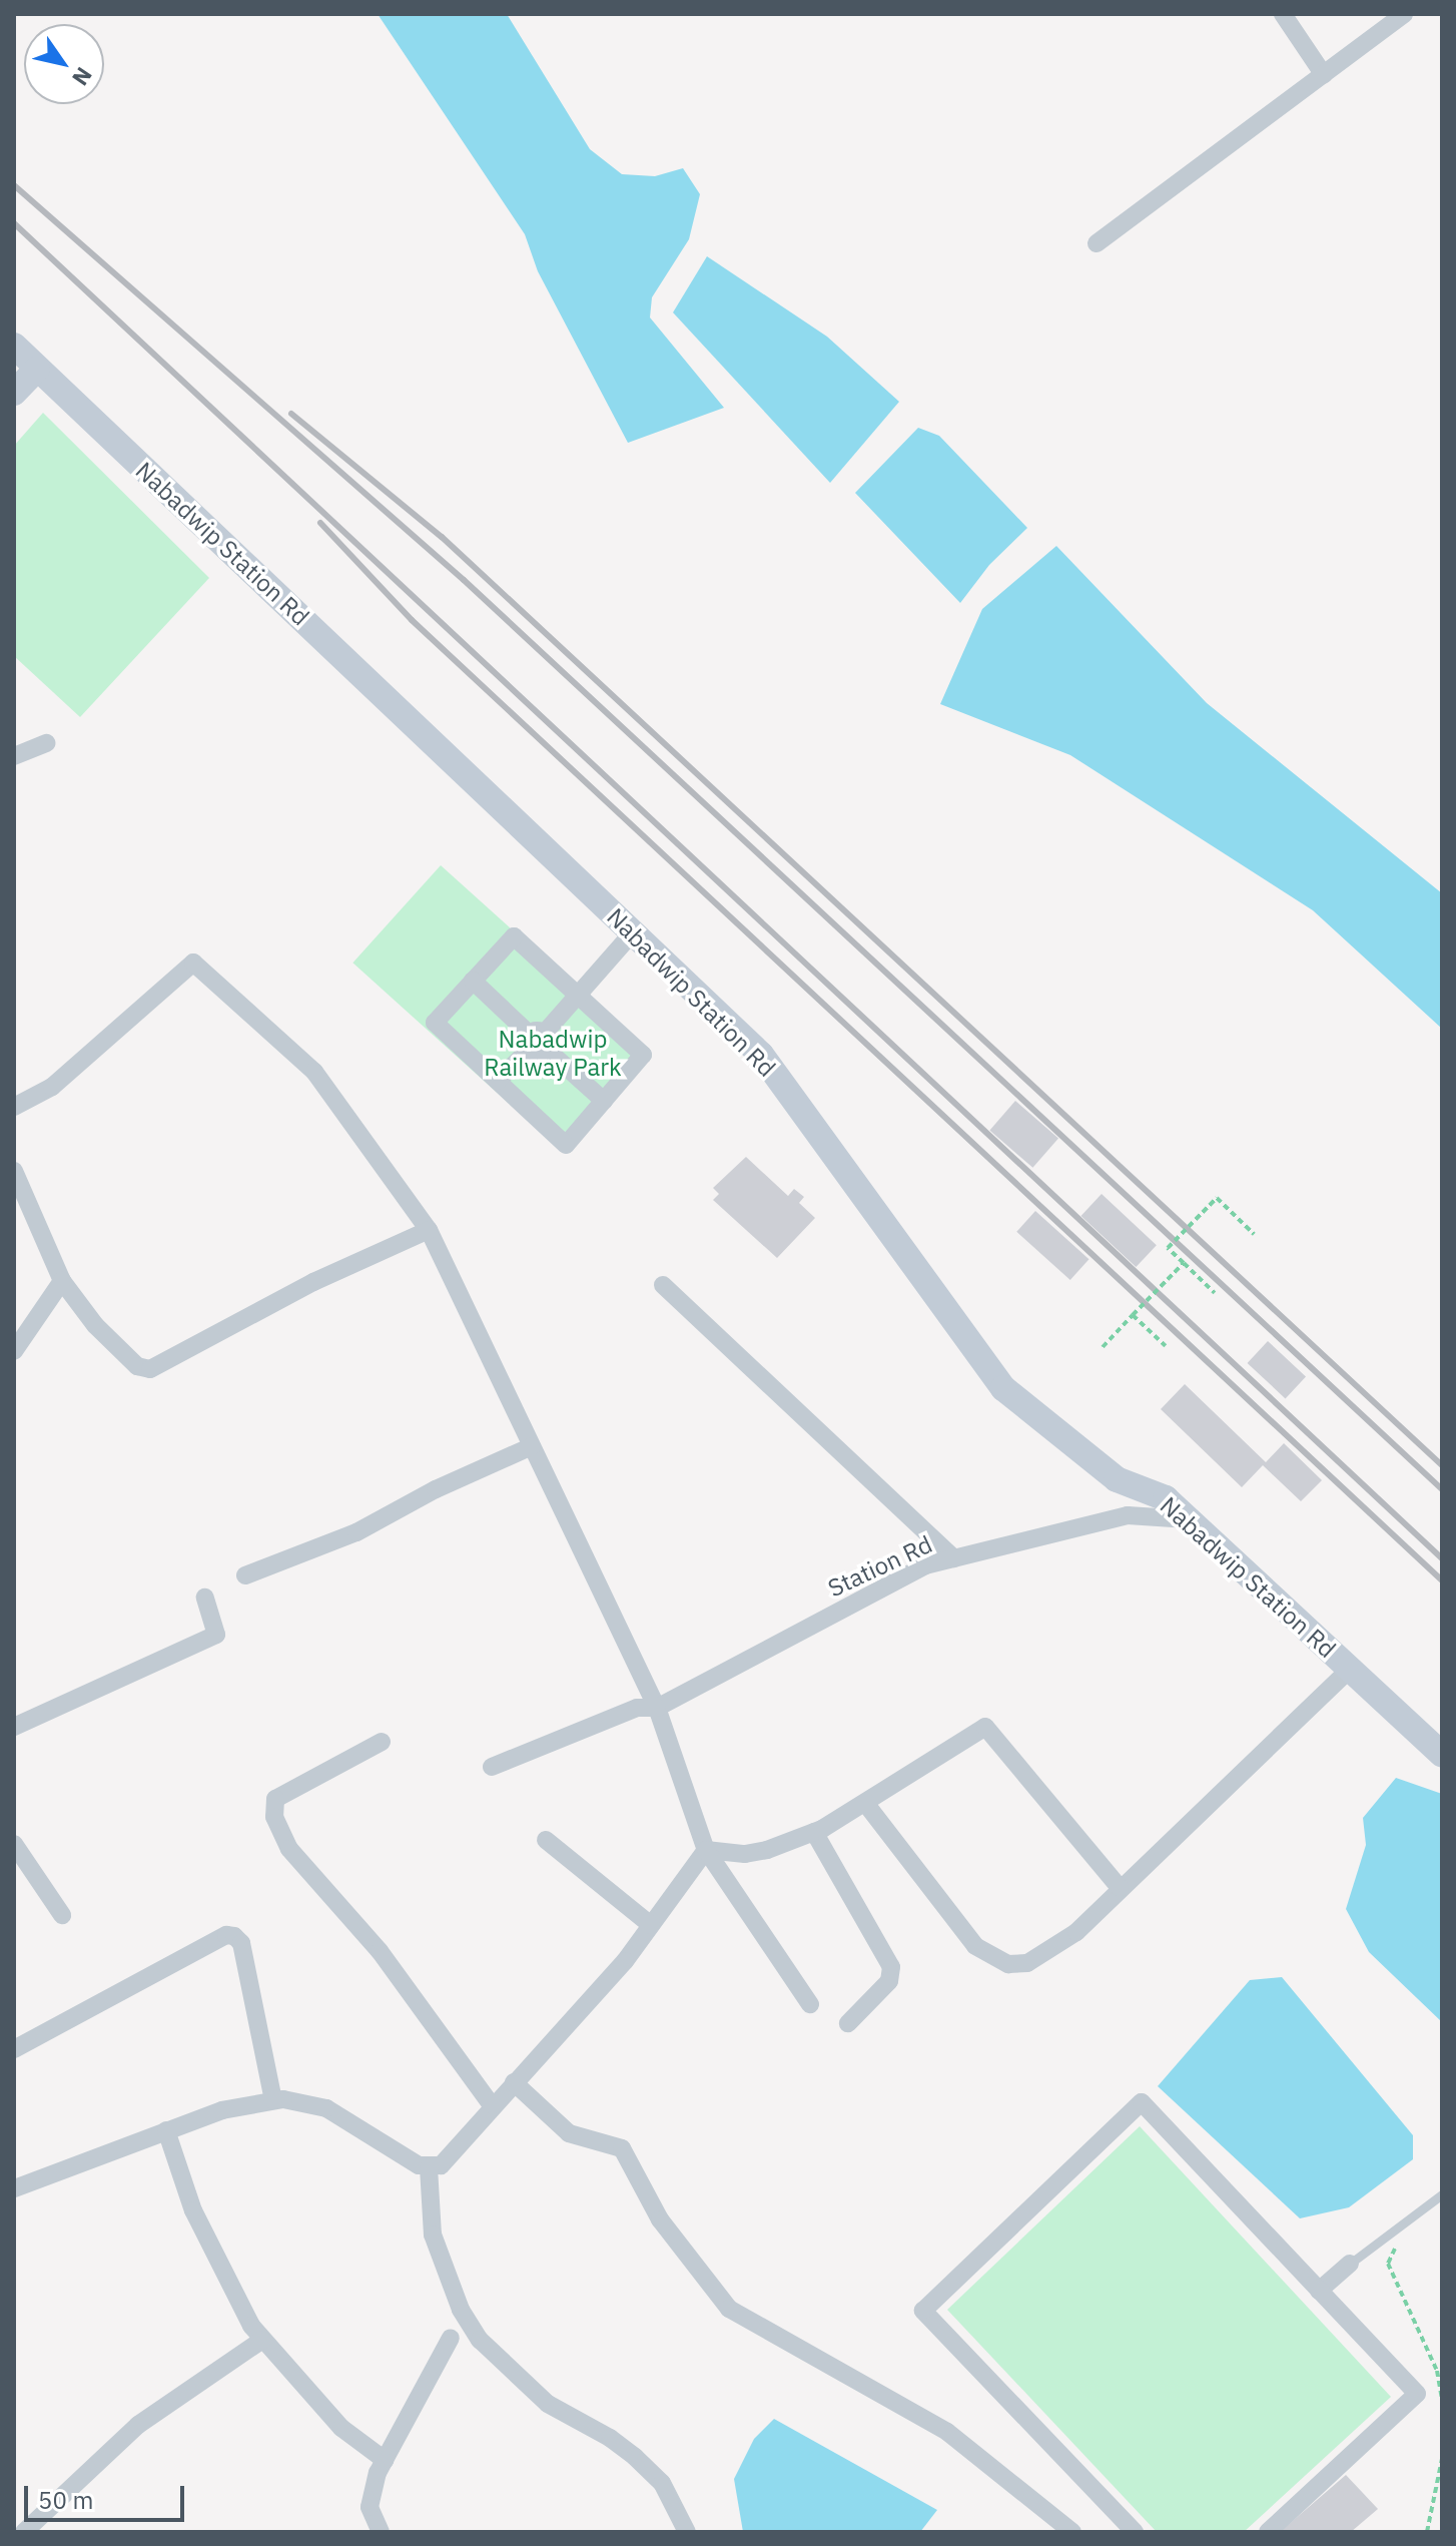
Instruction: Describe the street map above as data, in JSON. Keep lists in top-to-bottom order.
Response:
{
  "streets": {
    "main road": ["Nabadwip Station Rd"],
    "street": ["Station Rd"]
  },
  "crossings": [
    ["Nabadwip Station Rd", "Station Rd"]
  ],
  "parks": ["Nabadwip Railway Park"],
  "scale_bar": "50 m",
  "north": "bottom right"
}
